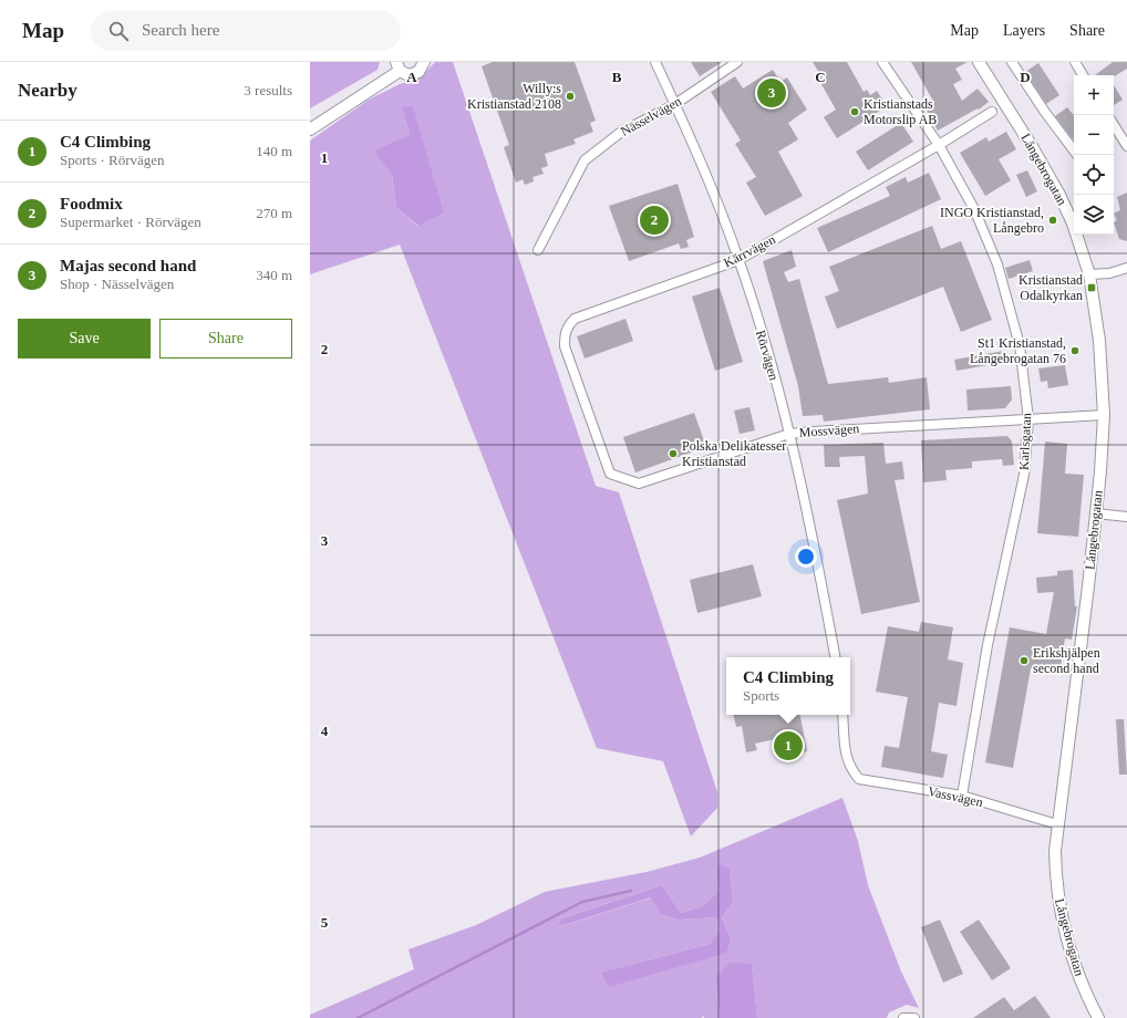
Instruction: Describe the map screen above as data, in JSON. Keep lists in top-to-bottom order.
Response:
{
  "streets": {
    "main road": ["Långebrogatan"],
    "street": [
      "Nässelvägen",
      "Kärrvägen",
      "Rörvägen",
      "Mossvägen",
      "Karlsgatan",
      "Vassvägen"
    ]
  },
  "crossings": [
    ["Nässelvägen", "Rörvägen"],
    ["Långebrogatan", "Mossvägen"],
    ["Långebrogatan", "Vassvägen"],
    ["Kärrvägen", "Rörvägen"],
    ["Kärrvägen", "Mossvägen"],
    ["Kärrvägen", "Karlsgatan"],
    ["Rörvägen", "Mossvägen"],
    ["Mossvägen", "Karlsgatan"],
    ["Karlsgatan", "Vassvägen"]
  ],
  "places": {
    "other": [
      "Willy:s Kristianstad 2108",
      "Kristianstads Motorslip AB",
      "INGO Kristianstad, Långebro",
      "St1 Kristianstad, Långebrogatan 76",
      "Polska Delikatesser Kristianstad",
      "Erikshjälpen second hand"
    ],
    "transit": ["Kristianstad Odalkyrkan"]
  },
  "page": {
    "header": "Map",
    "search": "Search here",
    "nav": ["Map", "Layers", "Share"],
    "heading": ["Nearby", "3 results"],
    "map_buttons": ["+", "−"],
    "pins": ["3", "2", "1"],
    "list": [
      {
        "mark": "1",
        "name": "C4 Climbing",
        "note": "Sports · Rörvägen",
        "value": "140 m"
      },
      {
        "mark": "2",
        "name": "Foodmix",
        "note": "Supermarket · Rörvägen",
        "value": "270 m"
      },
      {
        "mark": "3",
        "name": "Majas second hand",
        "note": "Shop · Nässelvägen",
        "value": "340 m"
      }
    ],
    "buttons": ["Save", "Share"],
    "popup": ["C4 Climbing", "Sports"]
  },
  "grid": {
    "columns": [
      "A",
      "B",
      "C",
      "D"
    ],
    "rows": [
      "1",
      "2",
      "3",
      "4",
      "5"
    ]
  }
}
